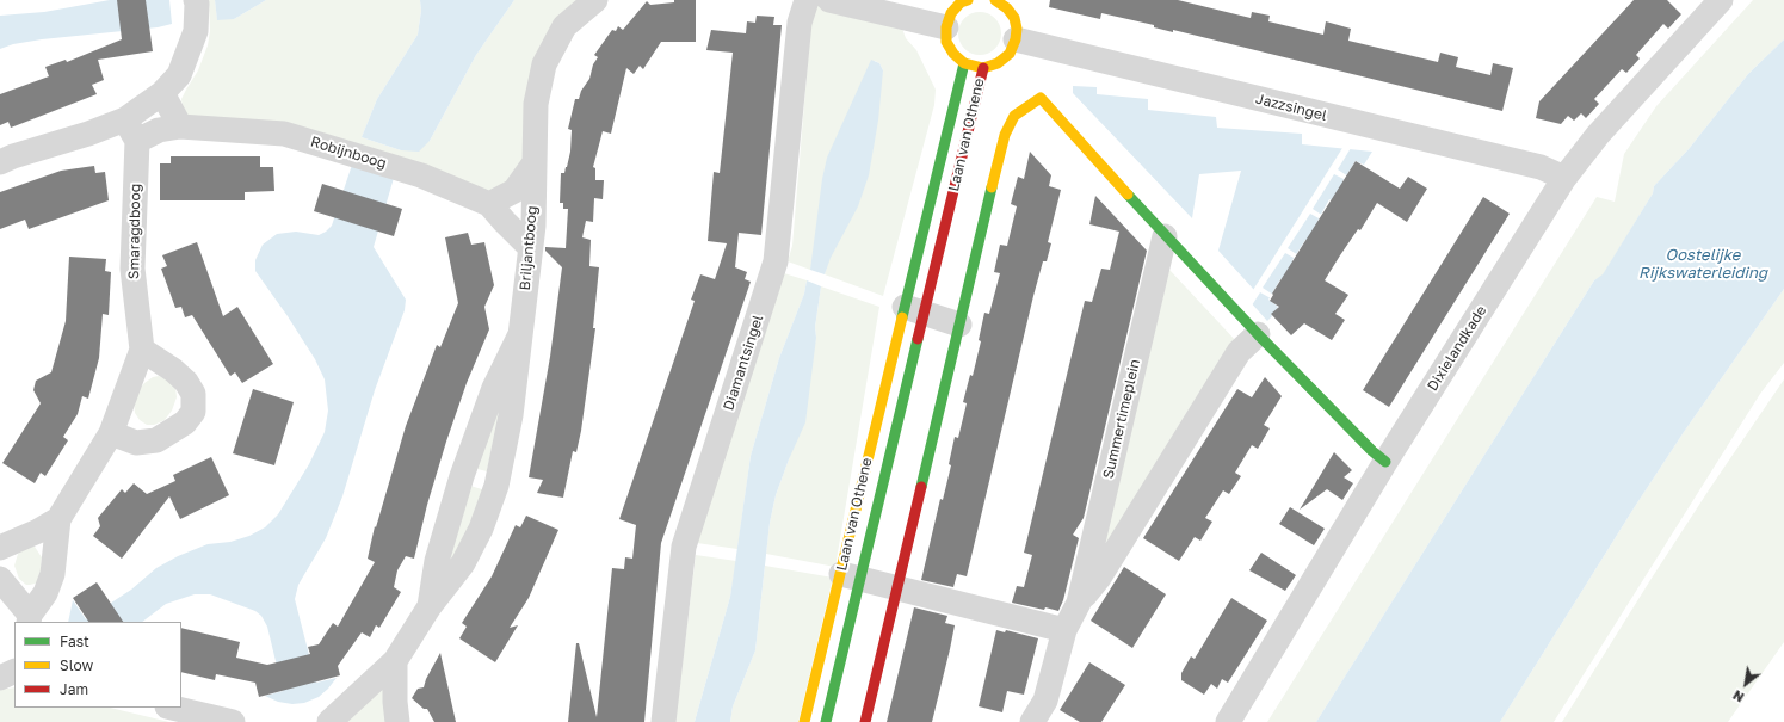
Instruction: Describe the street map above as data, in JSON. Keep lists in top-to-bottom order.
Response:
{
  "streets": {
    "street": [
      "Jazzsingel",
      "Laan van Othene",
      "Robijnboog",
      "Smaragdboog",
      "Briljantboog",
      "Dixielandkade",
      "Diamantsingel",
      "Summertimeplein"
    ]
  },
  "crossings": [
    ["Jazzsingel", "Dixielandkade"],
    ["Robijnboog", "Smaragdboog"],
    ["Robijnboog", "Briljantboog"]
  ],
  "water": ["Oostelijke Rijkswaterleiding"],
  "legend": ["Fast", "Slow", "Jam"],
  "north": "bottom left"
}
